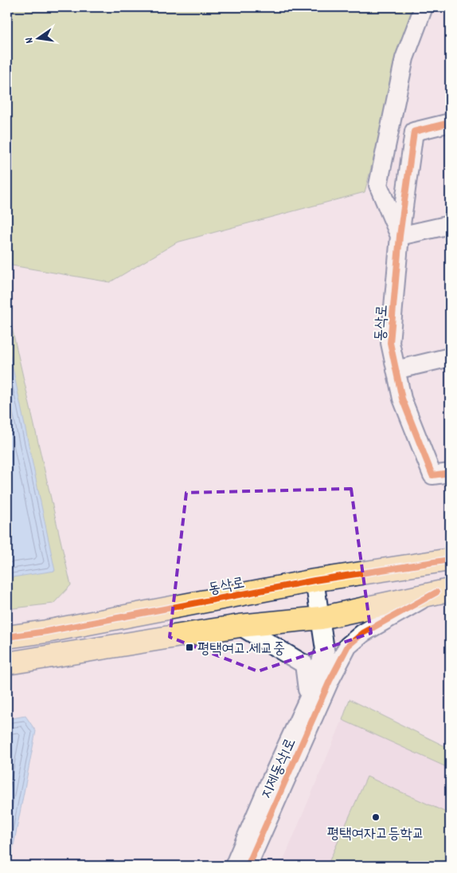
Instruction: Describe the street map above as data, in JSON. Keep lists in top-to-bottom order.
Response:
{
  "streets": {
    "main road": ["동삭로"],
    "street": ["지제동삭1로"]
  },
  "crossings": [
    ["동삭로", "지제동삭1로"]
  ],
  "places": {
    "transit": ["평택여고.세교중"],
    "other": ["평택여자고등학교"]
  },
  "north": "left"
}
